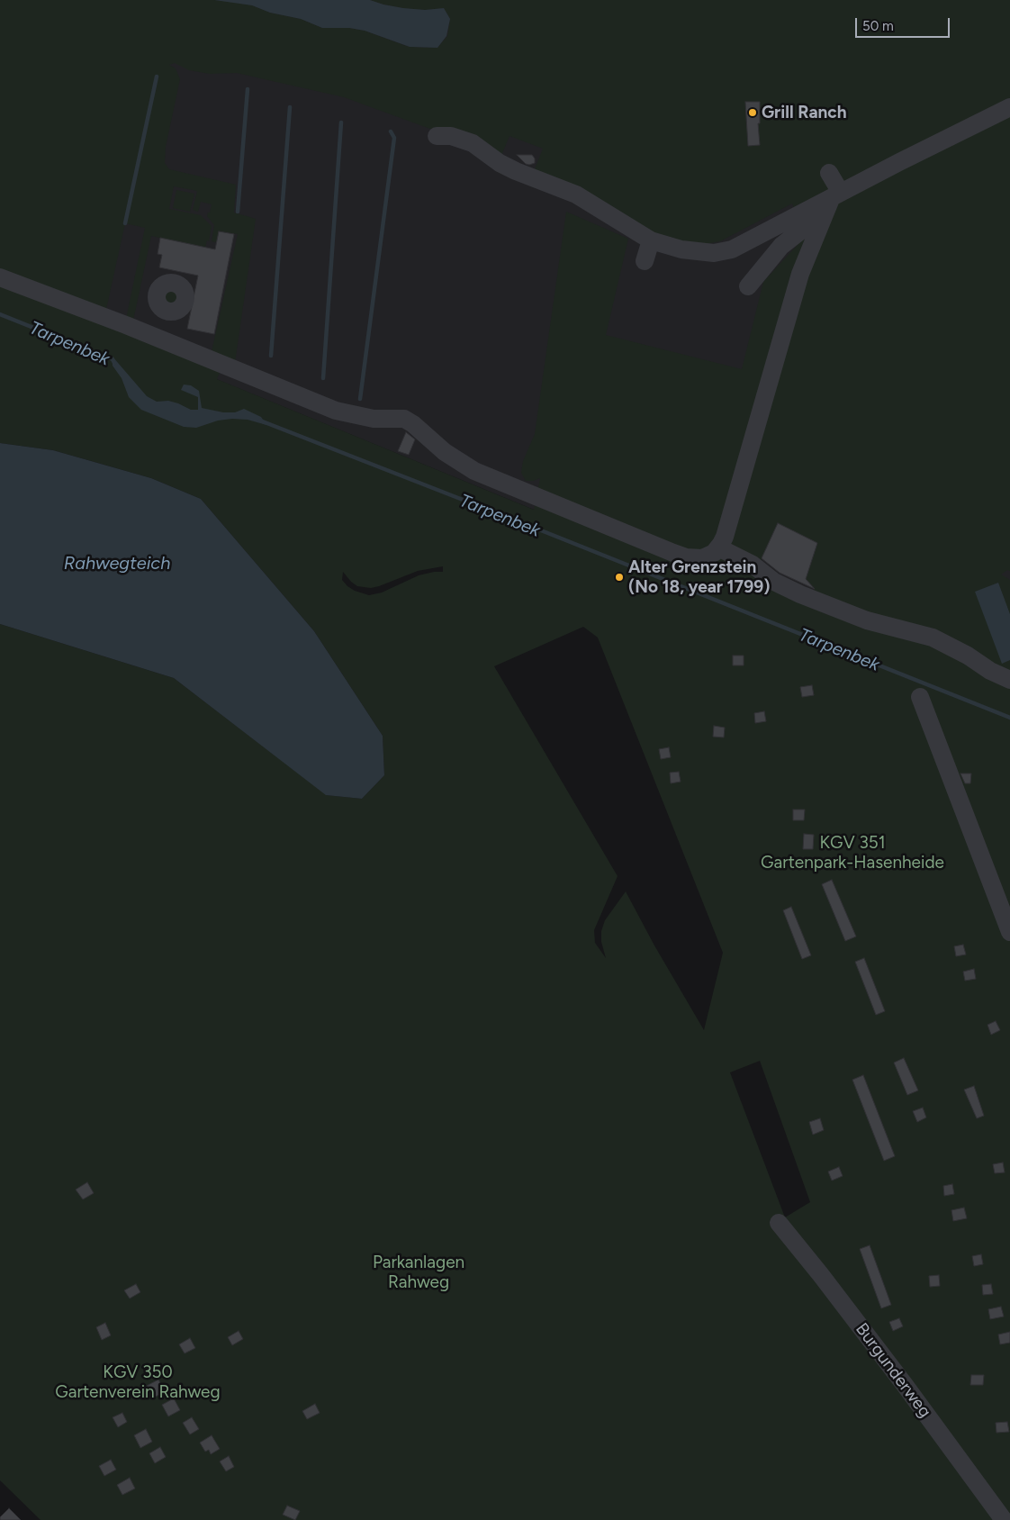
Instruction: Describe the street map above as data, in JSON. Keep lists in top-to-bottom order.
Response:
{
  "streets": {
    "street": ["Burgunderweg"]
  },
  "water": ["Tarpenbek", "Rahwegteich"],
  "parks": ["KGV 351 Gartenpark-Hasenheide", "Parkanlagen Rahweg", "KGV 350 Gartenverein Rahweg"],
  "places": ["Grill Ranch", "Alter Grenzstein (No 18, year 1799)"],
  "scale_bar": "50 m"
}
